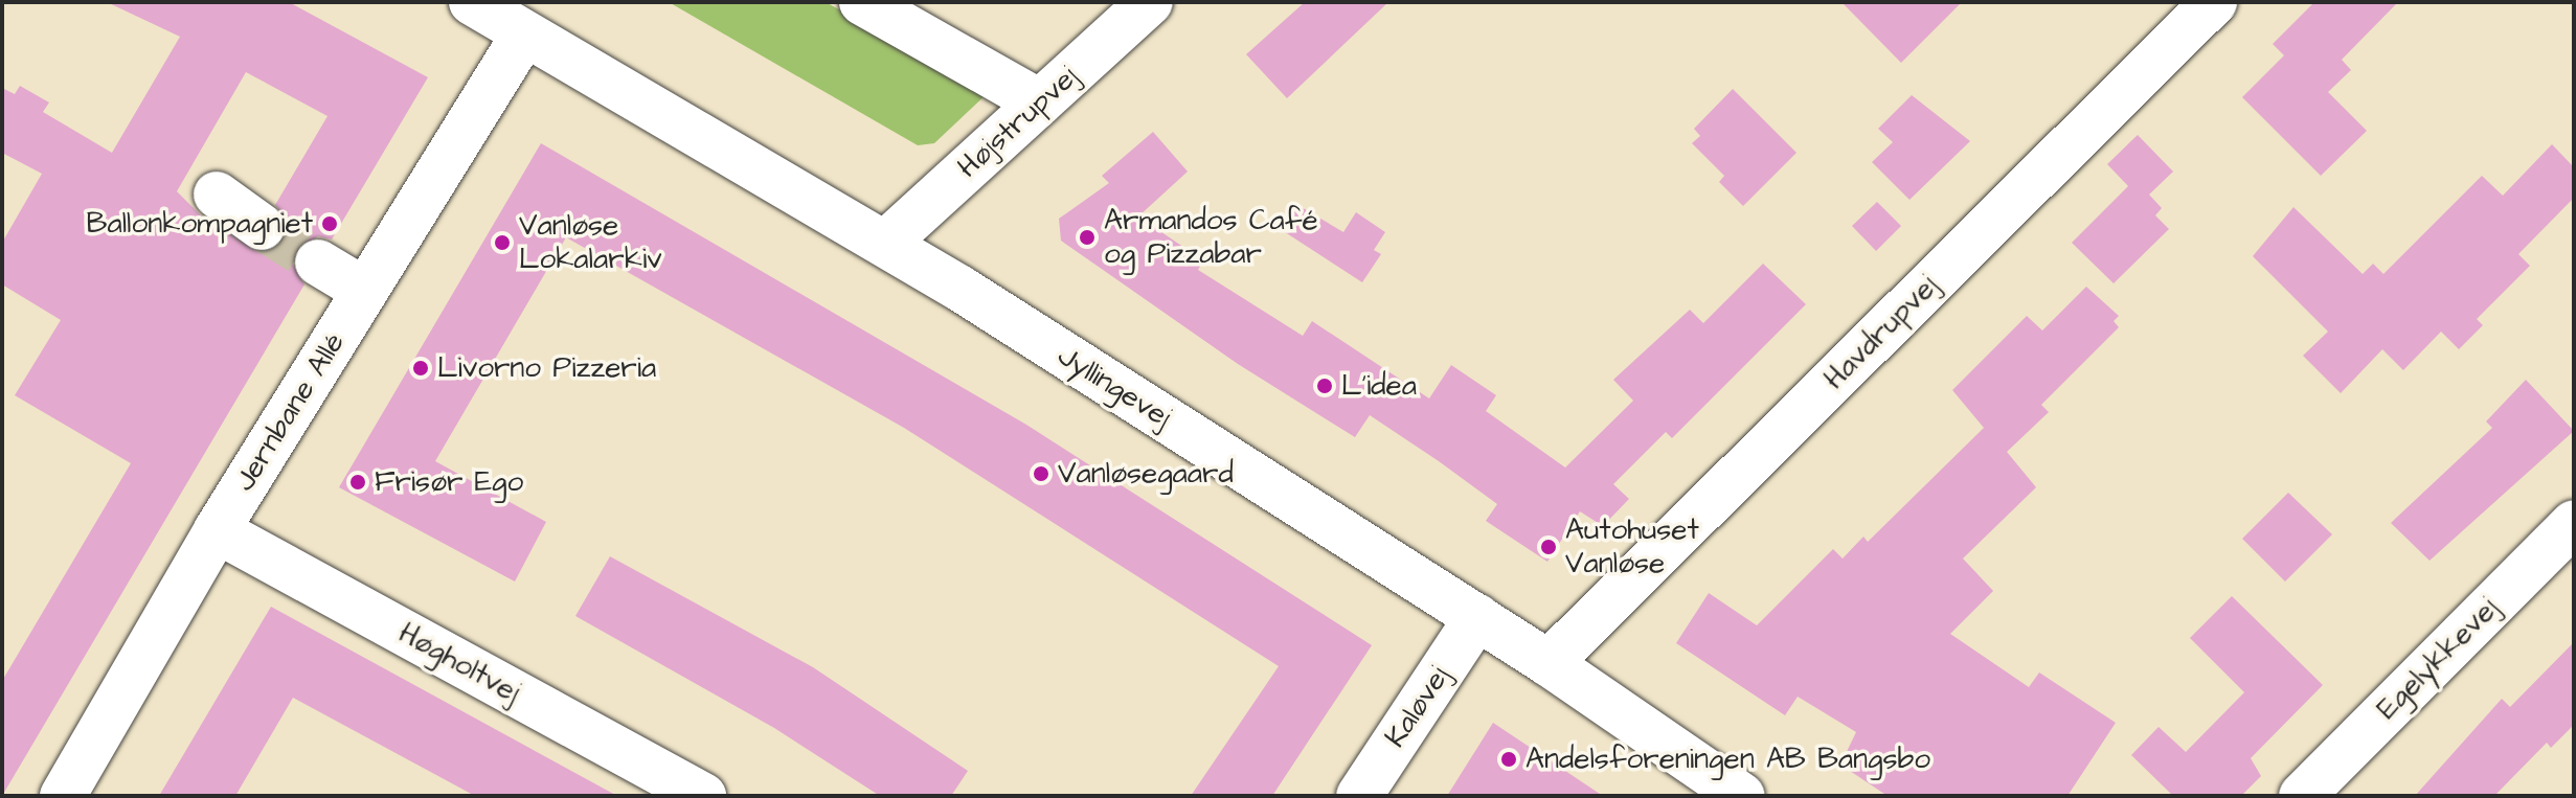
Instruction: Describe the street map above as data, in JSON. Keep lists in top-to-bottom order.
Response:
{
  "streets": {
    "street": [
      "Højstrupvej",
      "Havdrupvej",
      "Jyllingevej",
      "Jernbane Allé",
      "Egelykkevej",
      "Høgholtvej",
      "Kaløvej"
    ]
  },
  "crossings": [
    ["Højstrupvej", "Jyllingevej"],
    ["Havdrupvej", "Jyllingevej"],
    ["Jyllingevej", "Jernbane Allé"],
    ["Jyllingevej", "Kaløvej"],
    ["Jernbane Allé", "Høgholtvej"]
  ],
  "places": [
    "Ballonkompagniet",
    "Armandos Café og Pizzabar",
    "Vanløse Lokalarkiv",
    "Livorno Pizzeria",
    "L'idea",
    "Vanløsegaard",
    "Frisør Ego",
    "Autohuset Vanløse",
    "Andelsforeningen AB Bangsbo"
  ]
}
